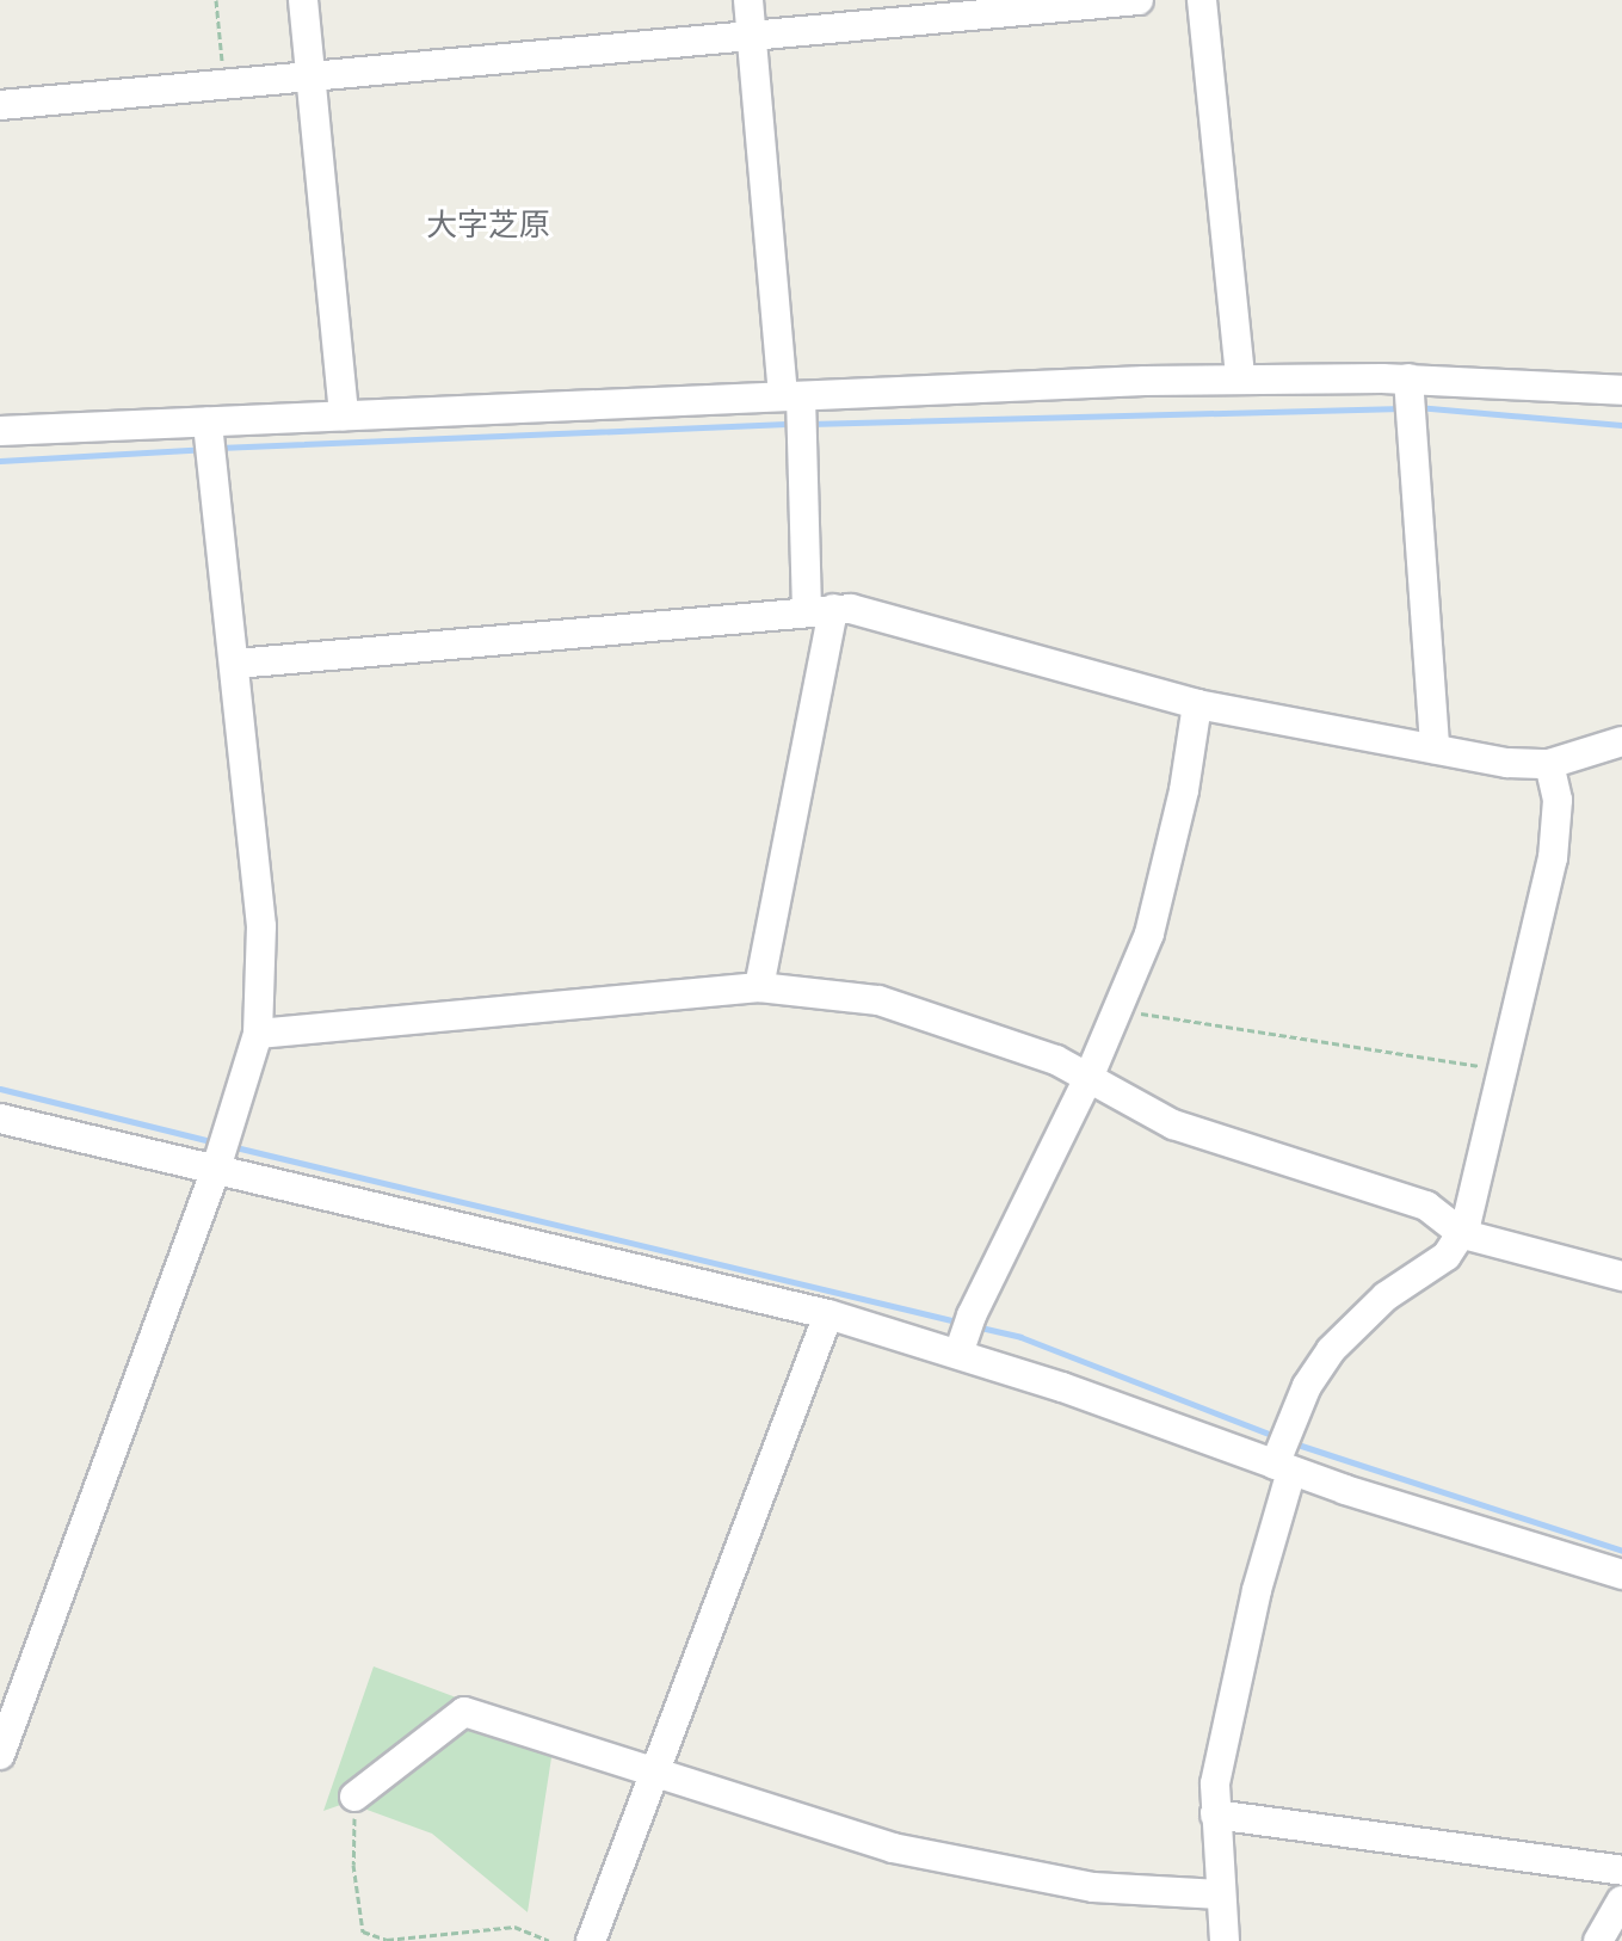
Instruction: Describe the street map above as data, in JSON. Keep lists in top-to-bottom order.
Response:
{
  "districts": ["大字芝原"]
}
